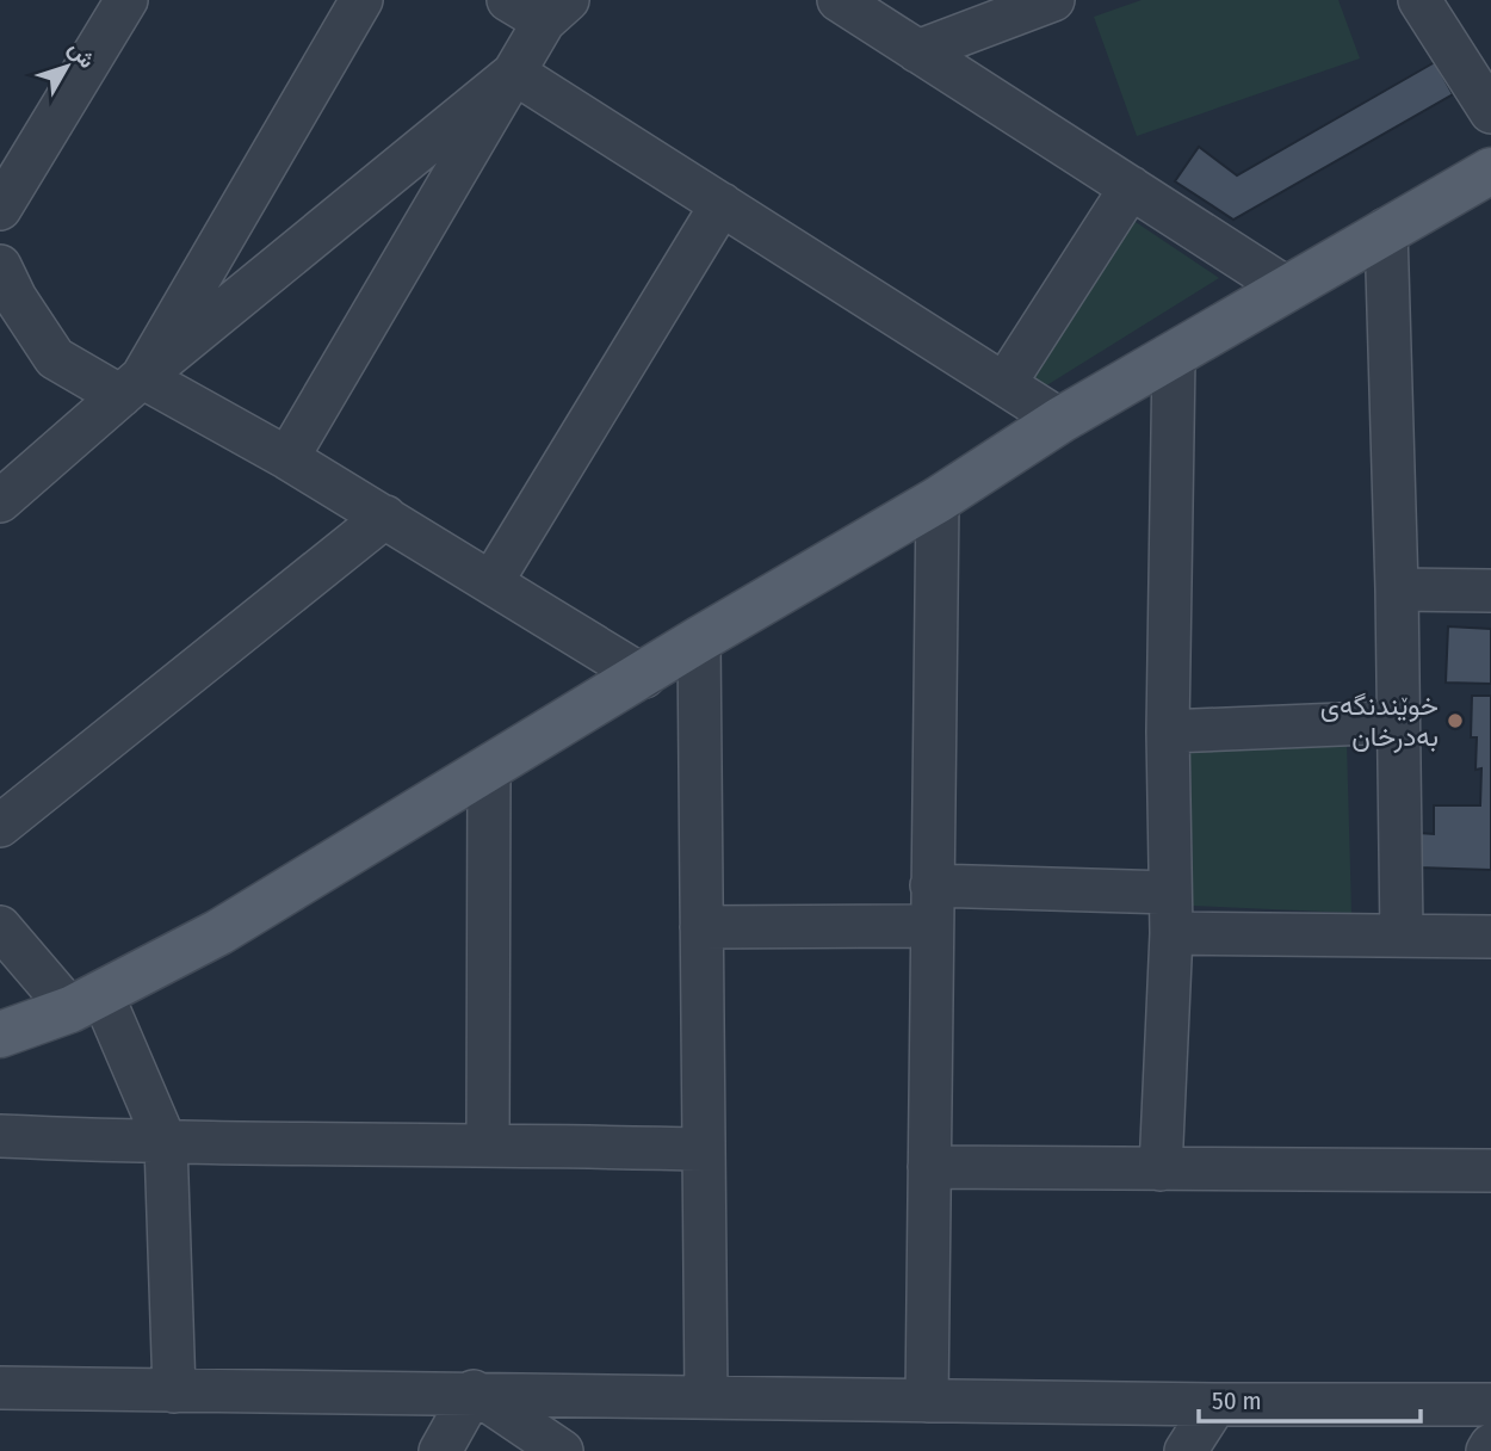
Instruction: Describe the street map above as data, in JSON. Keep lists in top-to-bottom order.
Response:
{
  "places": ["خوێندنگەی بەدرخان"],
  "scale_bar": "50 m",
  "north": "top right"
}
